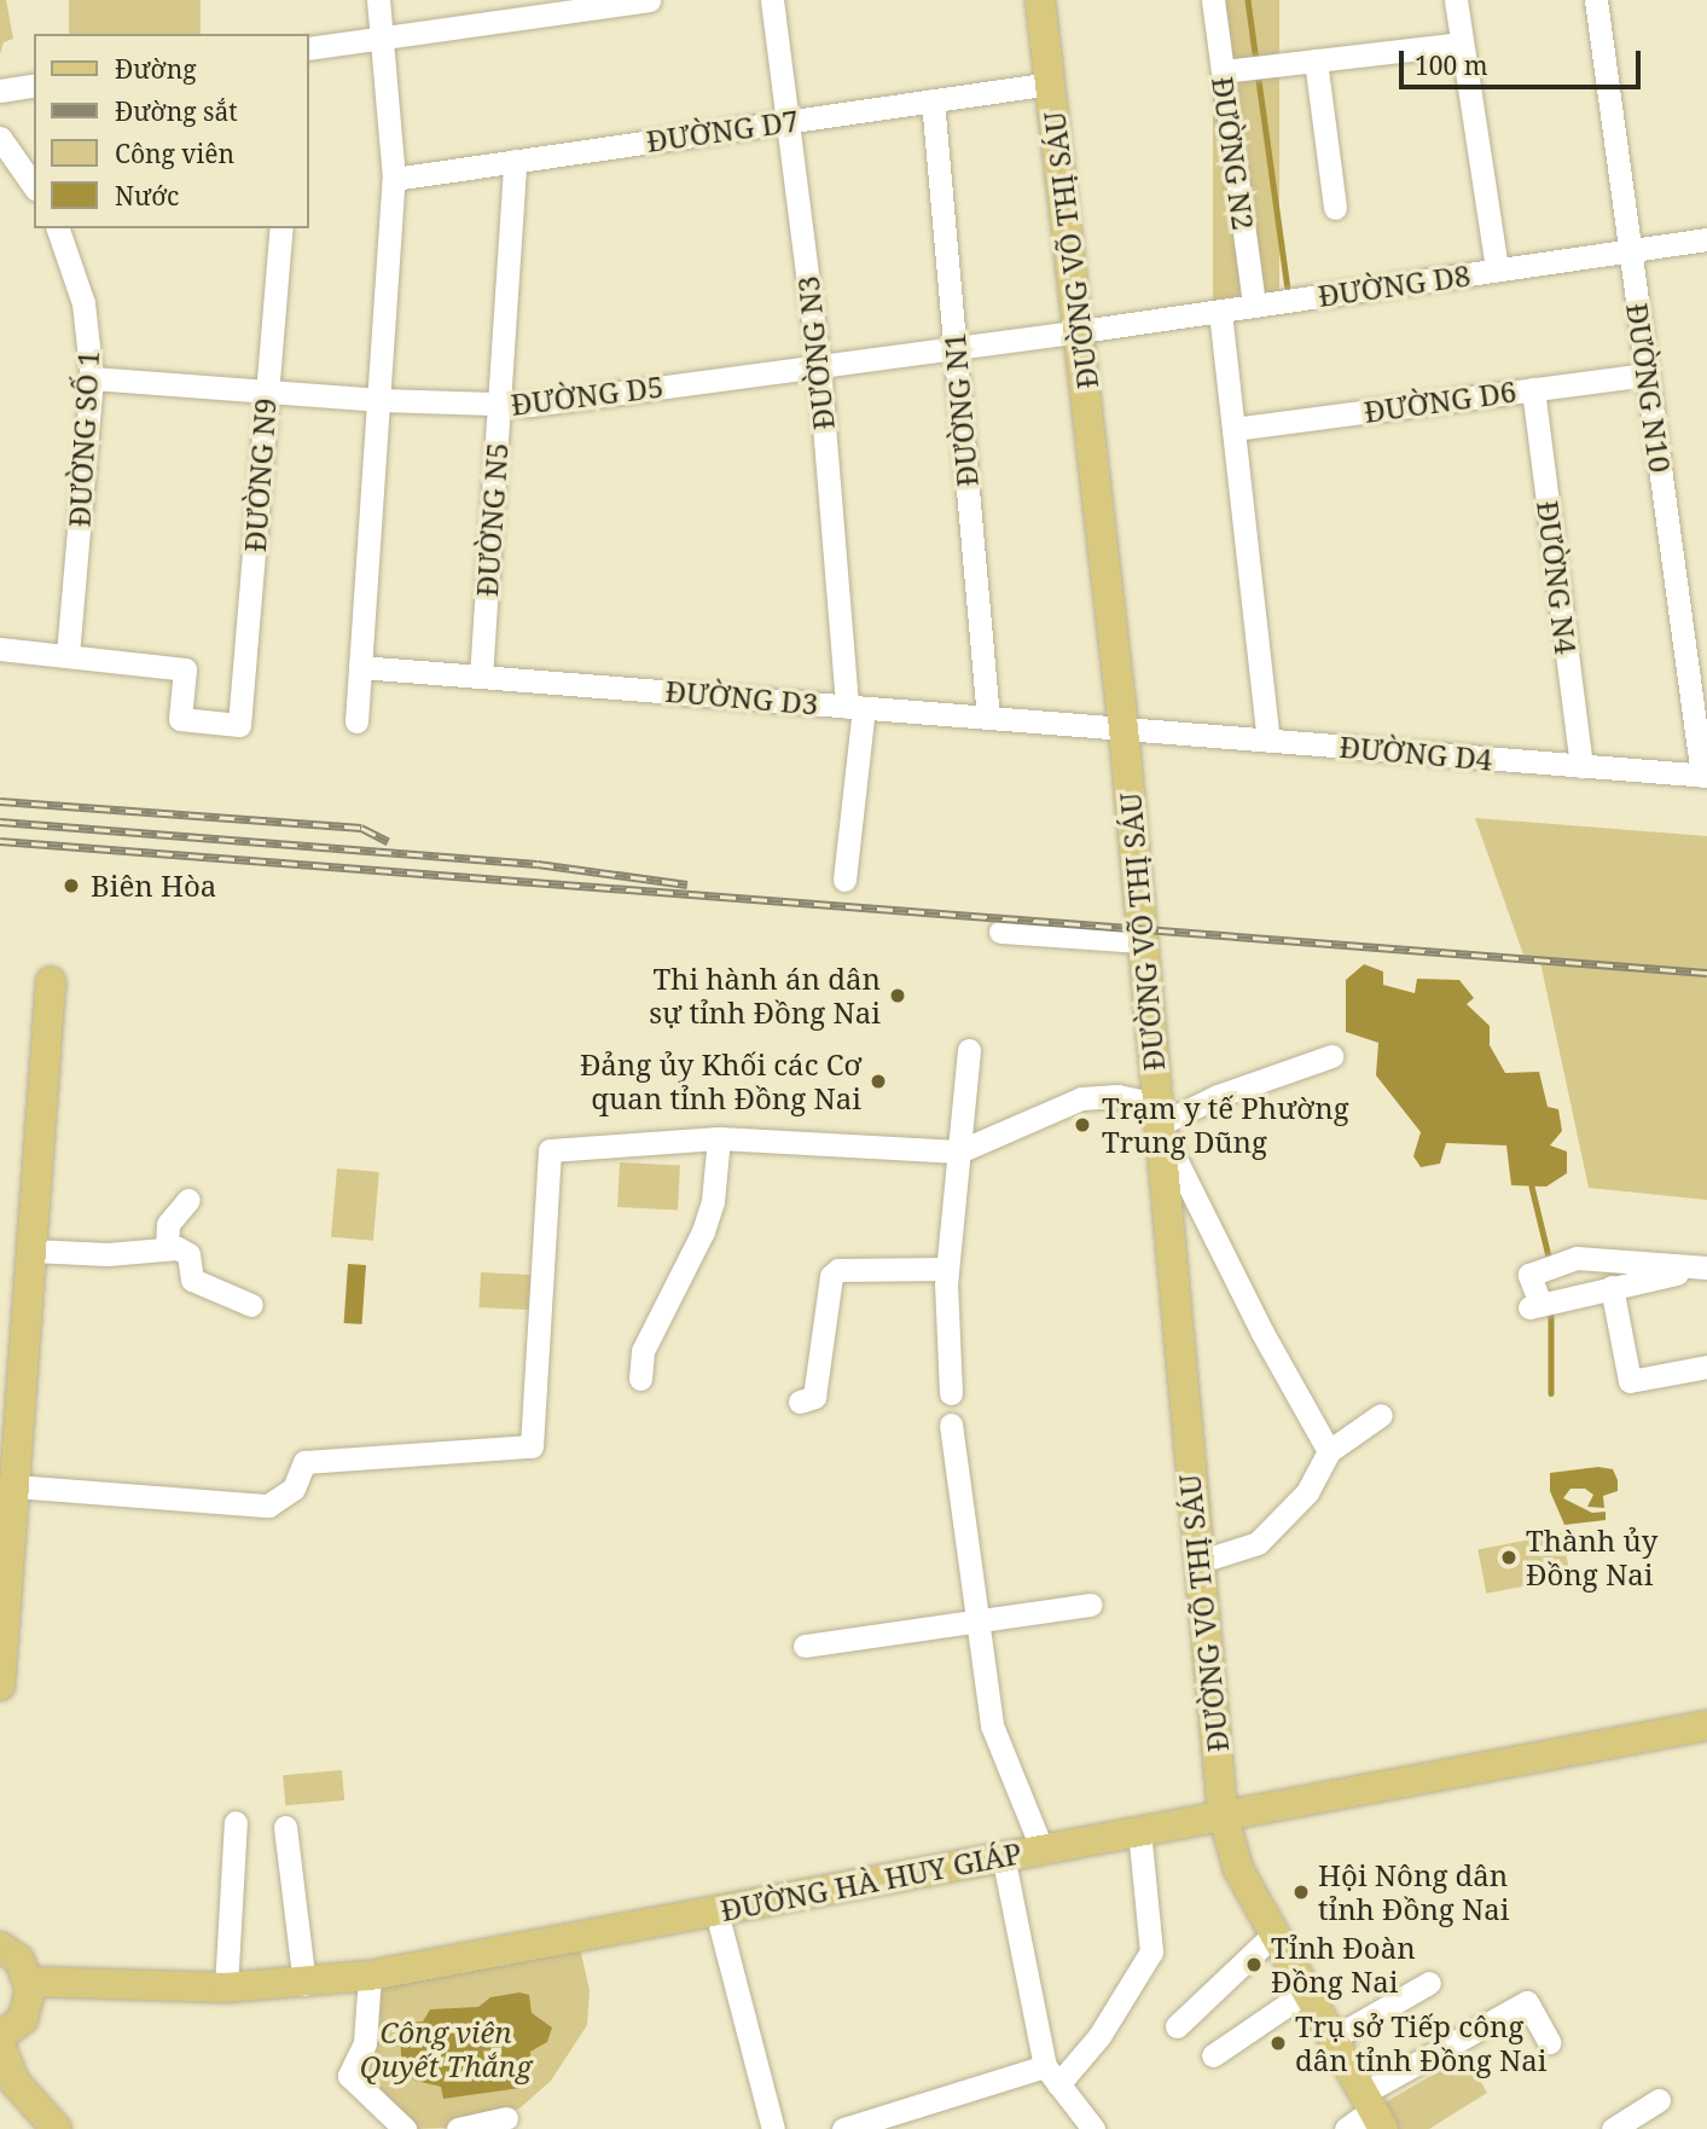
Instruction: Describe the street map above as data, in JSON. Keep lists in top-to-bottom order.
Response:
{
  "streets": {
    "main road": ["ĐƯỜNG VÕ THỊ SÁU", "ĐƯỜNG HÀ HUY GIÁP"],
    "street": [
      "ĐƯỜNG D7",
      "ĐƯỜNG N2",
      "ĐƯỜNG D8",
      "ĐƯỜNG N3",
      "ĐƯỜNG N10",
      "ĐƯỜNG D5",
      "ĐƯỜNG D6",
      "ĐƯỜNG N1",
      "ĐƯỜNG SỐ 1",
      "ĐƯỜNG N9",
      "ĐƯỜNG N5",
      "ĐƯỜNG N4",
      "ĐƯỜNG D3",
      "ĐƯỜNG D4"
    ]
  },
  "crossings": [
    ["ĐƯỜNG D7", "ĐƯỜNG VÕ THỊ SÁU"],
    ["ĐƯỜNG D7", "ĐƯỜNG N3"],
    ["ĐƯỜNG D7", "ĐƯỜNG N1"],
    ["ĐƯỜNG D7", "ĐƯỜNG N5"],
    ["ĐƯỜNG N2", "ĐƯỜNG D8"],
    ["ĐƯỜNG VÕ THỊ SÁU", "ĐƯỜNG D8"],
    ["ĐƯỜNG VÕ THỊ SÁU", "ĐƯỜNG D5"],
    ["ĐƯỜNG VÕ THỊ SÁU", "ĐƯỜNG D3"],
    ["ĐƯỜNG VÕ THỊ SÁU", "ĐƯỜNG D4"],
    ["ĐƯỜNG VÕ THỊ SÁU", "ĐƯỜNG HÀ HUY GIÁP"],
    ["ĐƯỜNG D8", "ĐƯỜNG N10"],
    ["ĐƯỜNG D8", "ĐƯỜNG D5"],
    ["ĐƯỜNG N3", "ĐƯỜNG D5"],
    ["ĐƯỜNG N3", "ĐƯỜNG D3"],
    ["ĐƯỜNG N10", "ĐƯỜNG D6"],
    ["ĐƯỜNG N10", "ĐƯỜNG D4"],
    ["ĐƯỜNG D5", "ĐƯỜNG N1"],
    ["ĐƯỜNG D5", "ĐƯỜNG SỐ 1"],
    ["ĐƯỜNG D5", "ĐƯỜNG N9"],
    ["ĐƯỜNG D5", "ĐƯỜNG N5"],
    ["ĐƯỜNG D6", "ĐƯỜNG N4"],
    ["ĐƯỜNG N1", "ĐƯỜNG D3"],
    ["ĐƯỜNG SỐ 1", "ĐƯỜNG N9"],
    ["ĐƯỜNG N5", "ĐƯỜNG D3"],
    ["ĐƯỜNG N4", "ĐƯỜNG D4"],
    ["ĐƯỜNG D3", "ĐƯỜNG D4"]
  ],
  "parks": ["Công viên Quyết Thắng"],
  "places": [
    "Biên Hòa",
    "Thi hành án dân sự tỉnh Đồng Nai",
    "Đảng ủy Khối các Cơ quan tỉnh Đồng Nai",
    "Trạm y tế Phường Trung Dũng",
    "Thành ủy Đồng Nai",
    "Hội Nông dân tỉnh Đồng Nai",
    "Tỉnh Đoàn Đồng Nai",
    "Trụ sở Tiếp công dân tỉnh Đồng Nai"
  ],
  "legend": [
    "Đường",
    "Đường sắt",
    "Công viên",
    "Nước"
  ],
  "scale_bar": "100 m"
}
